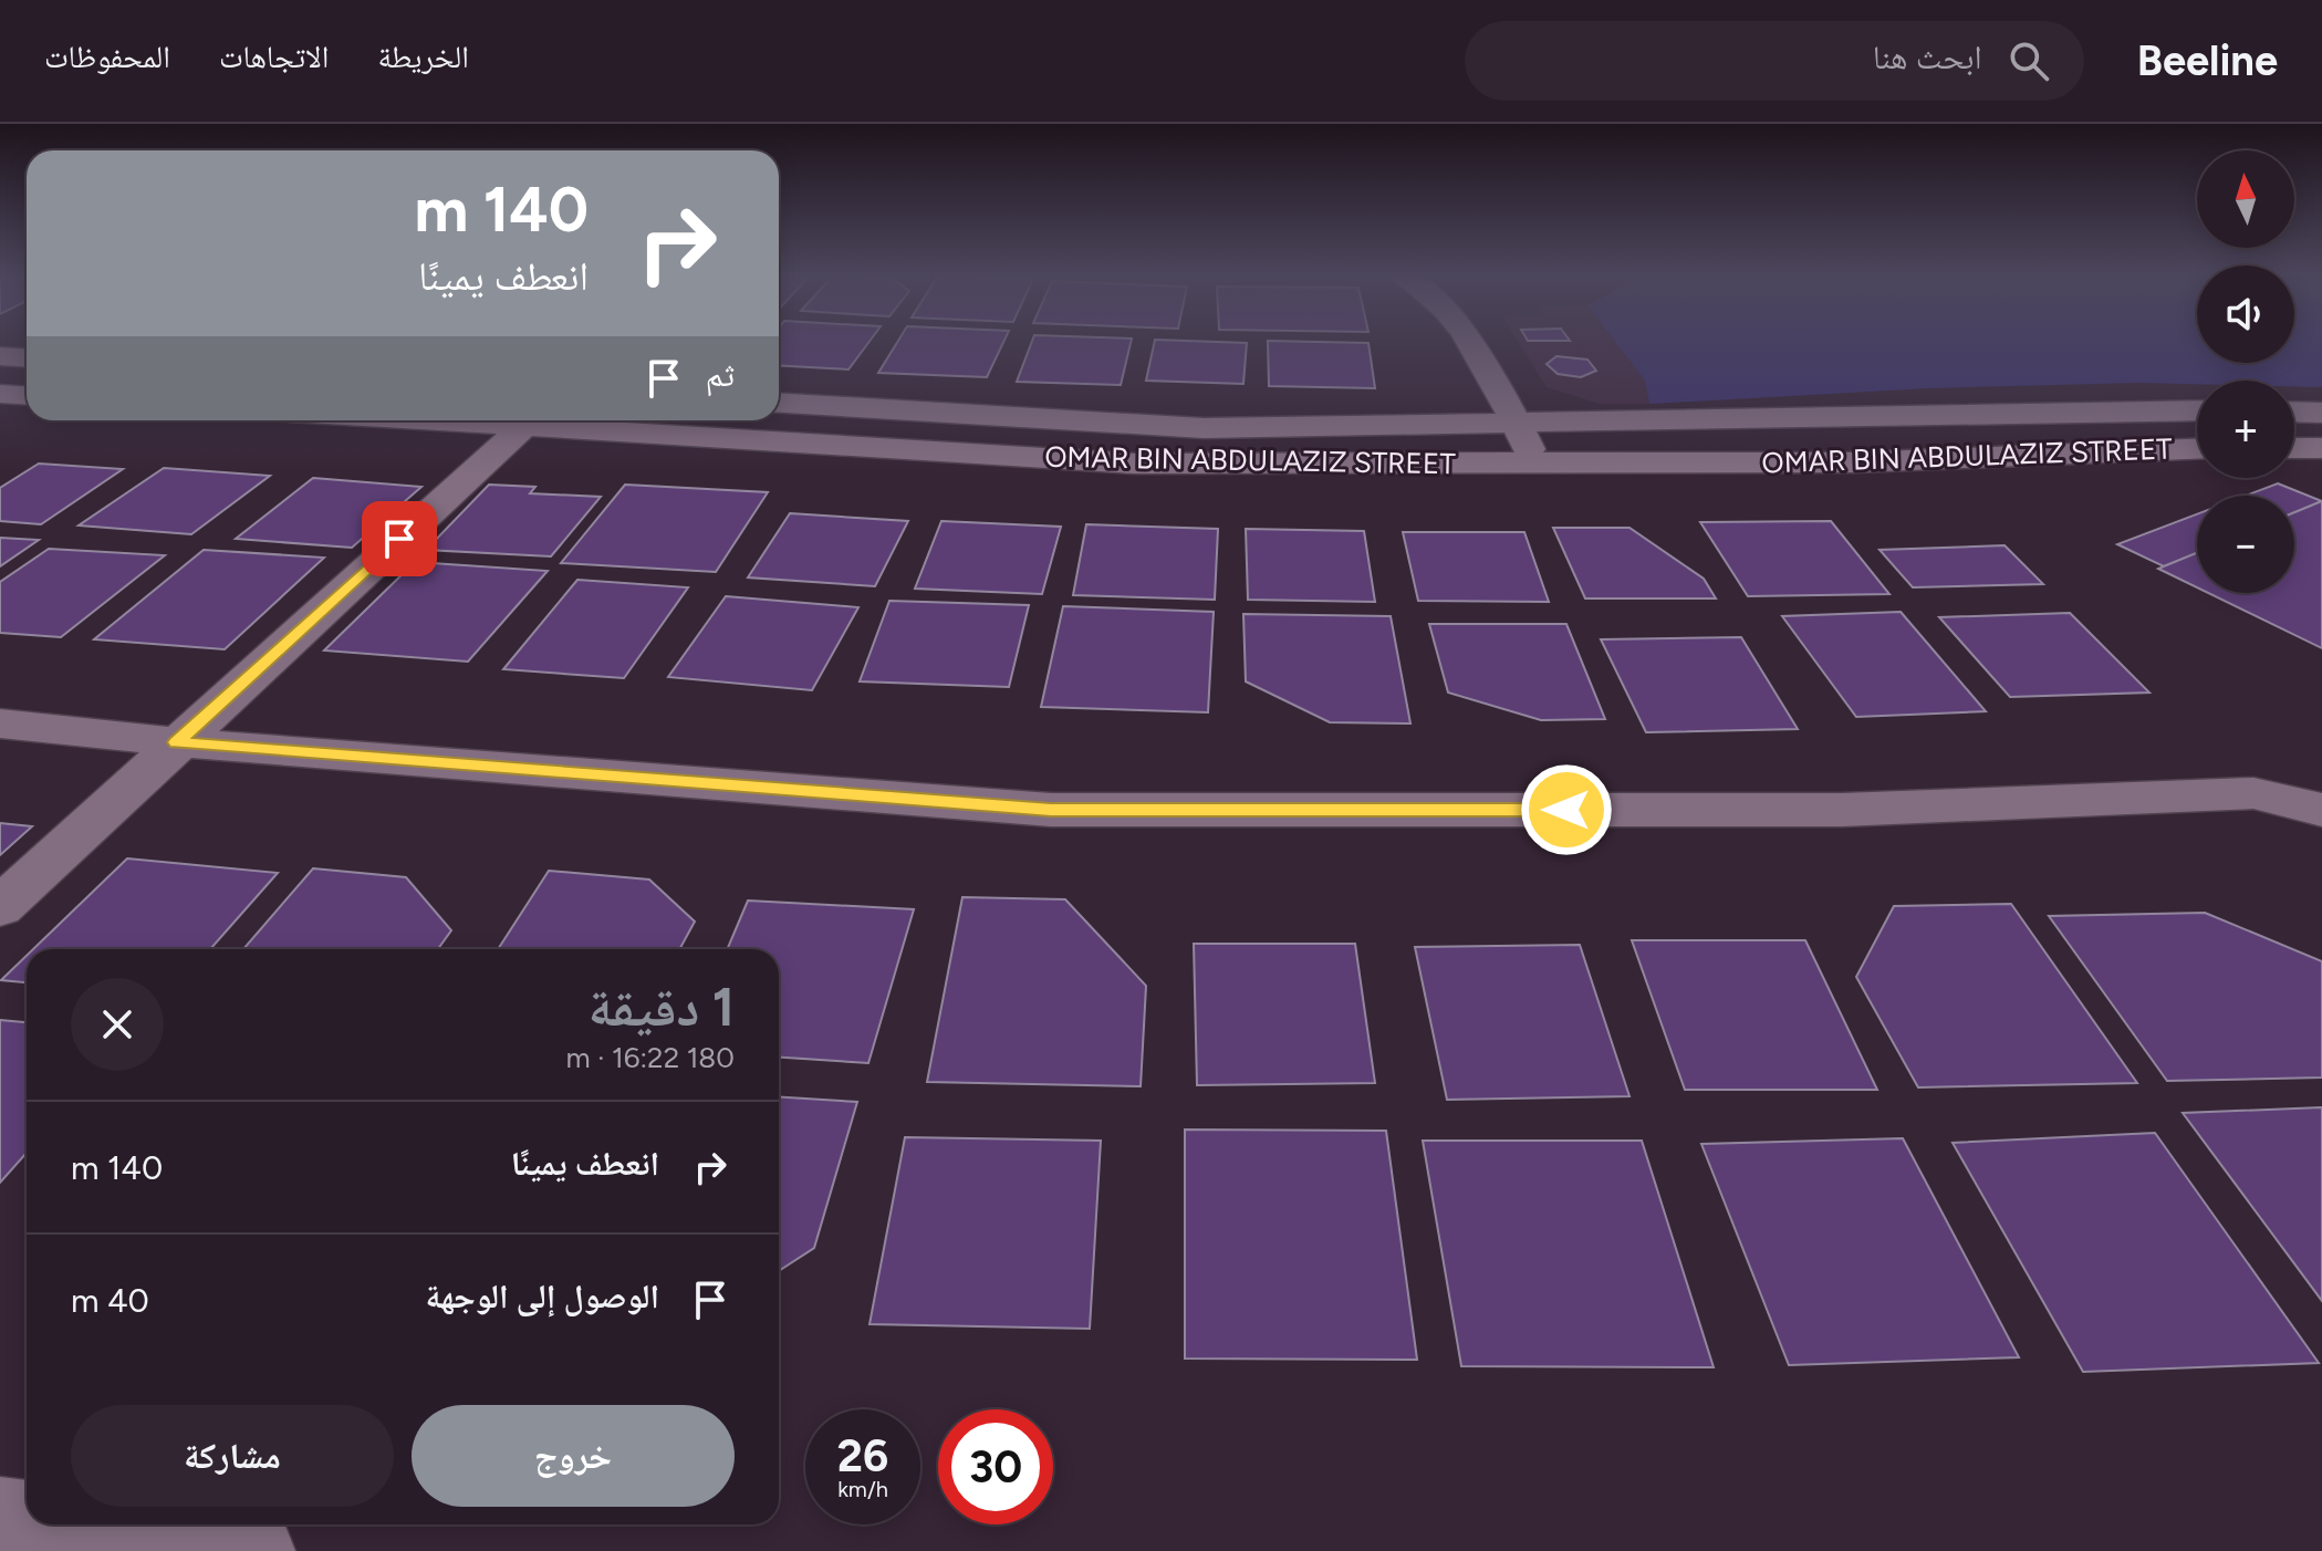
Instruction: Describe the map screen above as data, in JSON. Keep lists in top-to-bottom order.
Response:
{
  "streets": {
    "street": ["OMAR BIN ABDULAZIZ STREET"]
  },
  "north": "top",
  "page": {
    "header": "Beeline",
    "search": "ابحث هنا",
    "nav": ["الخريطة", "الاتجاهات", "المحفوظات"],
    "map_buttons": ["+", "−"],
    "turn": ["140 m", "انعطف يمينًا"],
    "then": "ثم",
    "heading": ["1 دقيقة", "180 m · 16:22"],
    "list": [
      {
        "name": "انعطف يمينًا",
        "value": "140 m"
      },
      {
        "name": "الوصول إلى الوجهة",
        "value": "40 m"
      }
    ],
    "buttons": ["خروج", "مشاركة"],
    "speed": "26 km/h",
    "limit": "30"
  }
}
